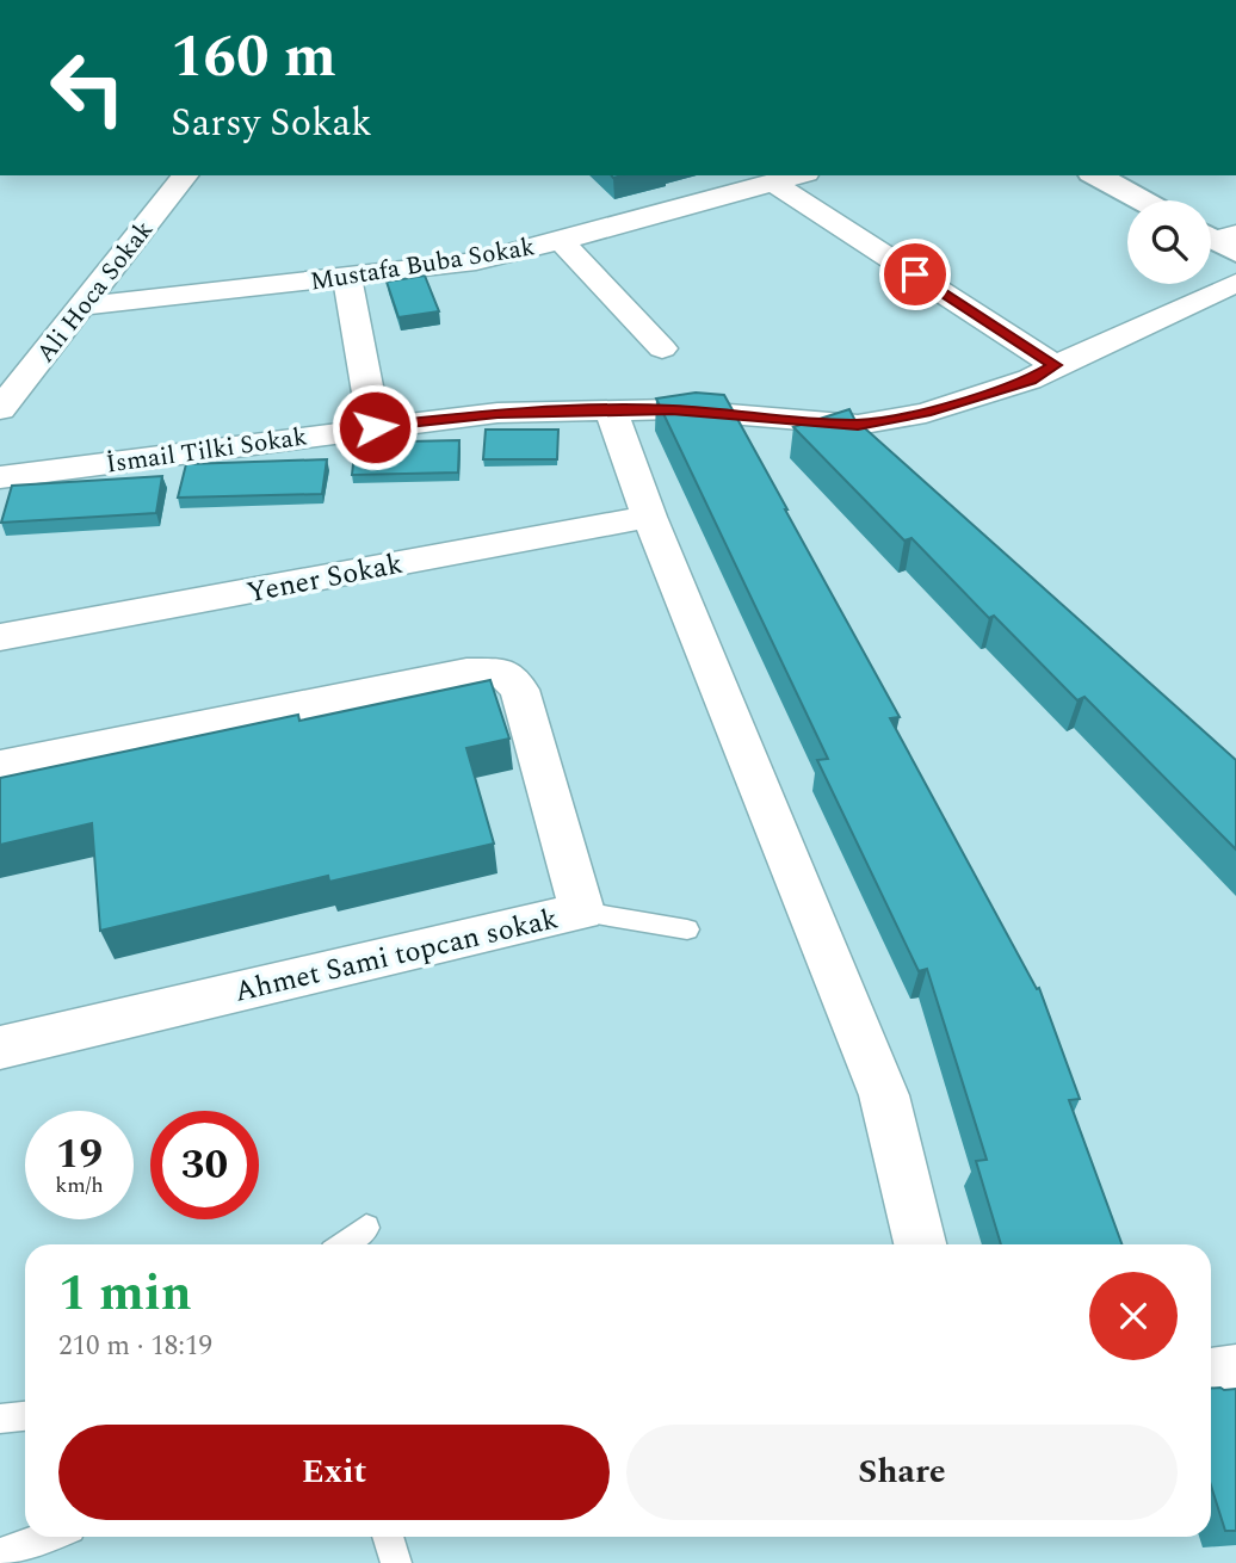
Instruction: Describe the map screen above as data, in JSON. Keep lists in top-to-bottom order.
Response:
{
  "streets": {
    "street": [
      "Mustafa Buba Sokak",
      "Ali Hoca Sokak",
      "İsmail Tilki Sokak",
      "Yener Sokak",
      "Ahmet Sami topcan sokak"
    ]
  },
  "crossings": [
    ["Mustafa Buba Sokak", "Ali Hoca Sokak"]
  ],
  "page": {
    "turn": ["160 m", "Sarsy Sokak"],
    "speed": "19 km/h",
    "limit": "30",
    "heading": ["1 min", "210 m · 18:19"],
    "buttons": ["Exit", "Share"]
  }
}
